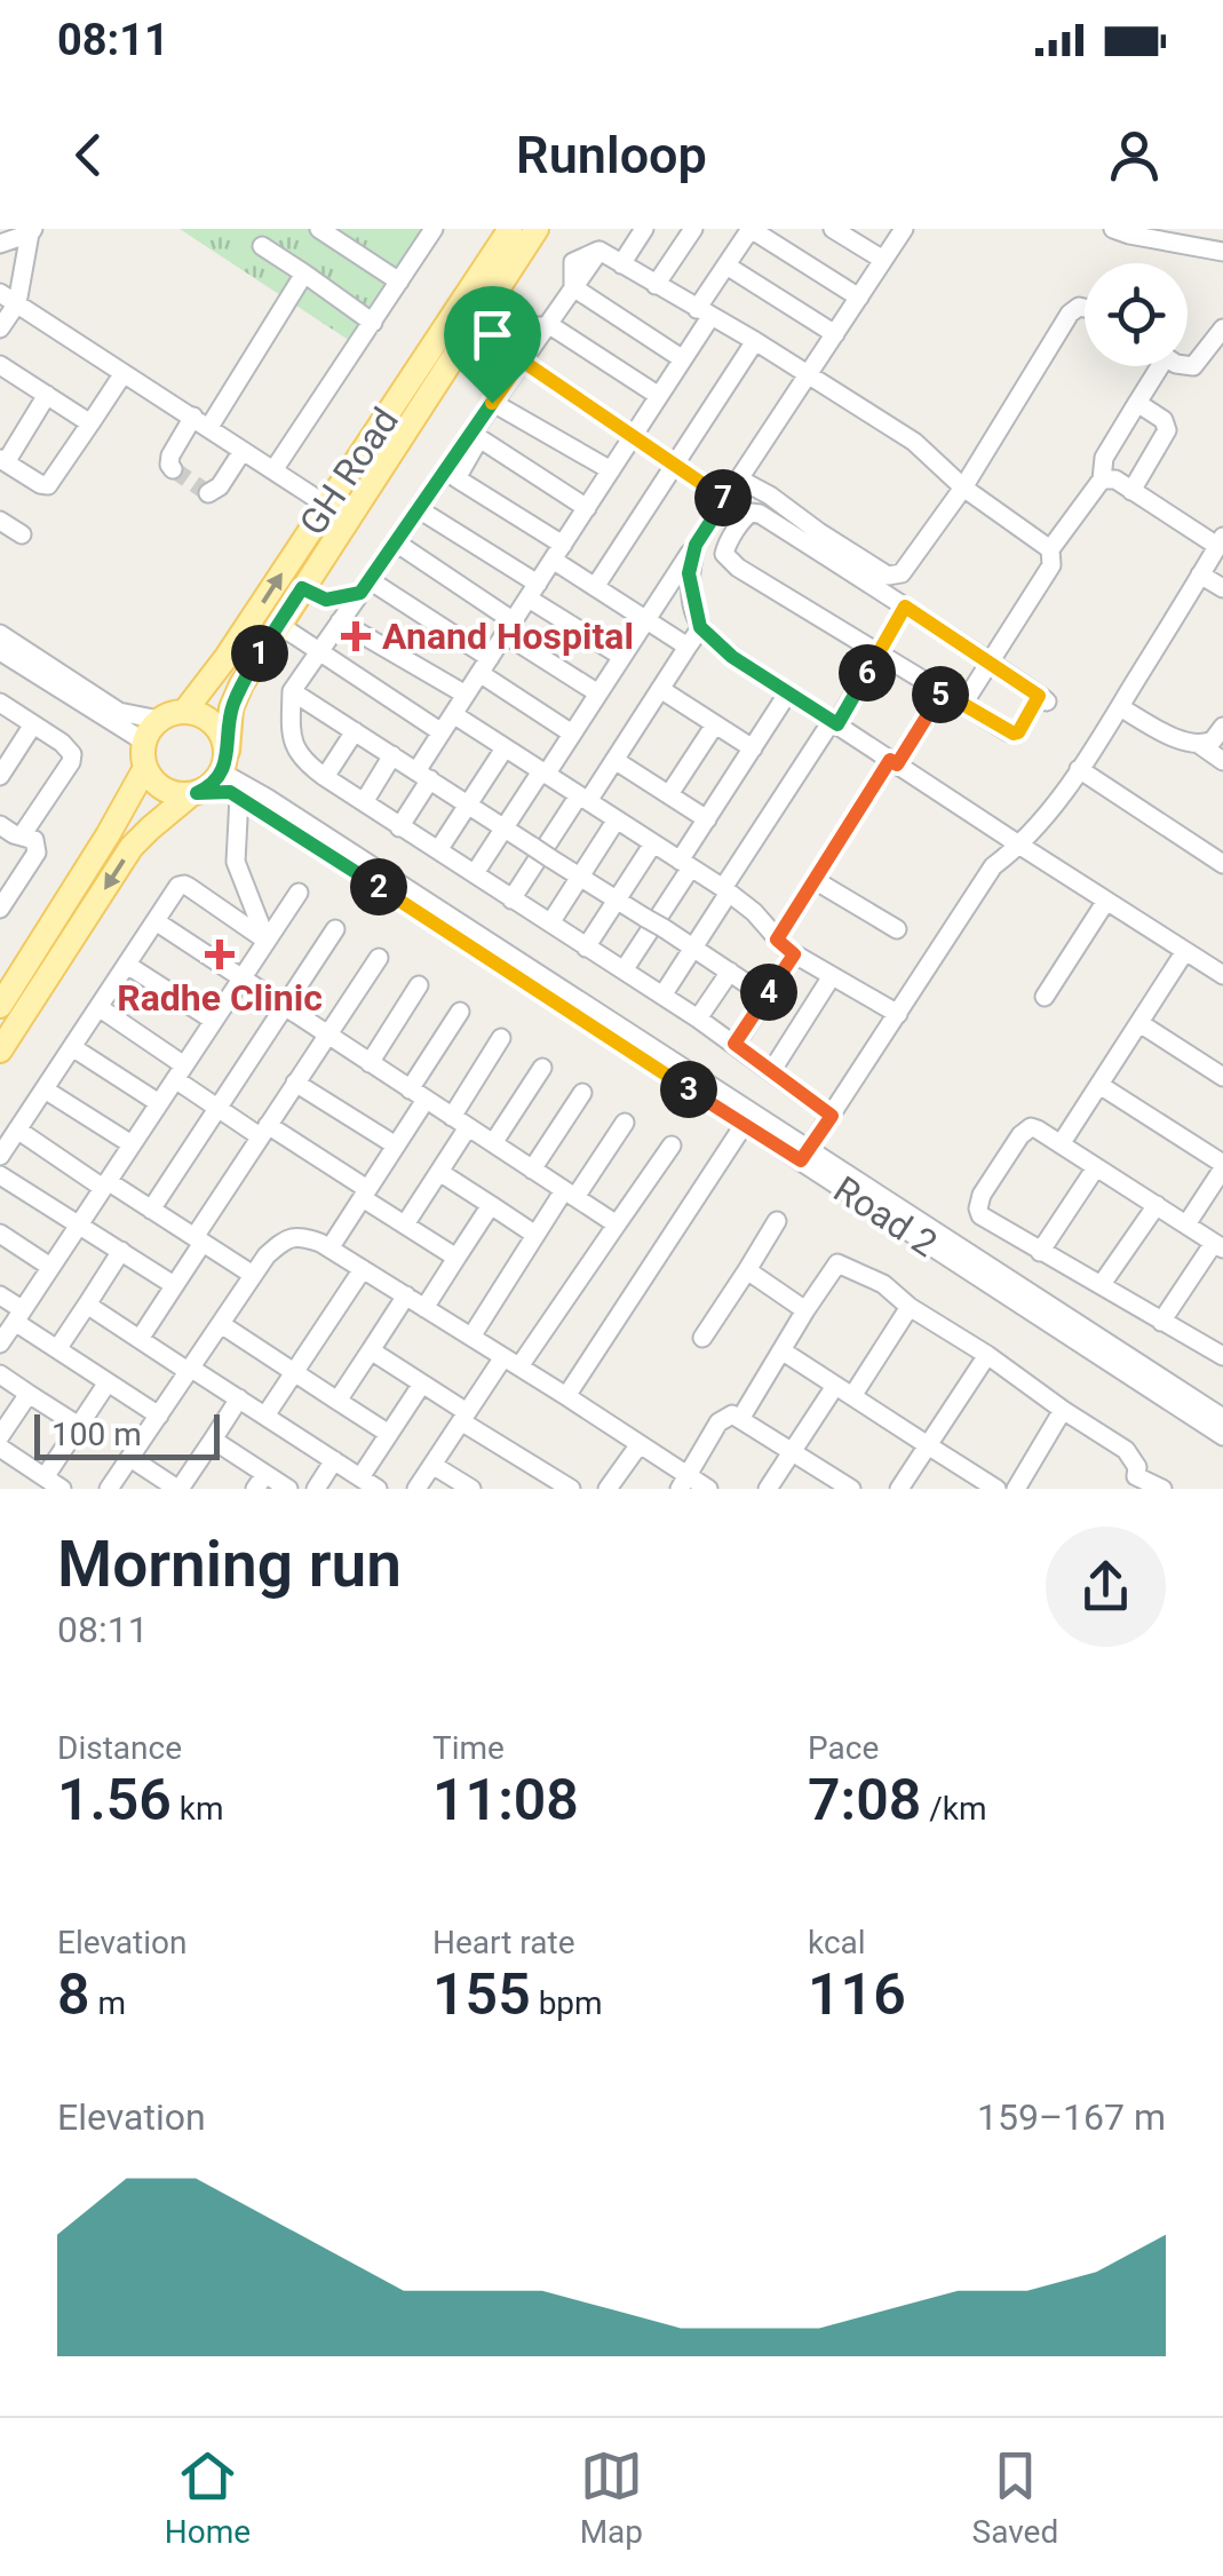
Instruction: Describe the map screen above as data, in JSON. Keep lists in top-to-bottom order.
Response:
{
  "streets": {
    "main road": ["GH Road"],
    "street": ["Road 2"]
  },
  "crossings": [
    ["GH Road", "Road 2"]
  ],
  "places": {
    "health": ["Anand Hospital", "Radhe Clinic"]
  },
  "scale_bar": "100 m",
  "page": {
    "status": "08:11",
    "header": "Runloop",
    "pins": [
      "7",
      "1",
      "6",
      "5",
      "2",
      "4",
      "3"
    ],
    "scale": "100 m",
    "heading": ["Morning run", "08:11"],
    "stats": [
      ["Distance", "1.56 km"],
      ["Time", "11:08"],
      ["Pace", "7:08 /km"],
      ["Elevation", "8 m"],
      ["Heart rate", "155 bpm"],
      ["kcal", "116"]
    ],
    "chart": ["Elevation", "159–167 m"],
    "tabs": ["Home", "Map", "Saved"]
  }
}
